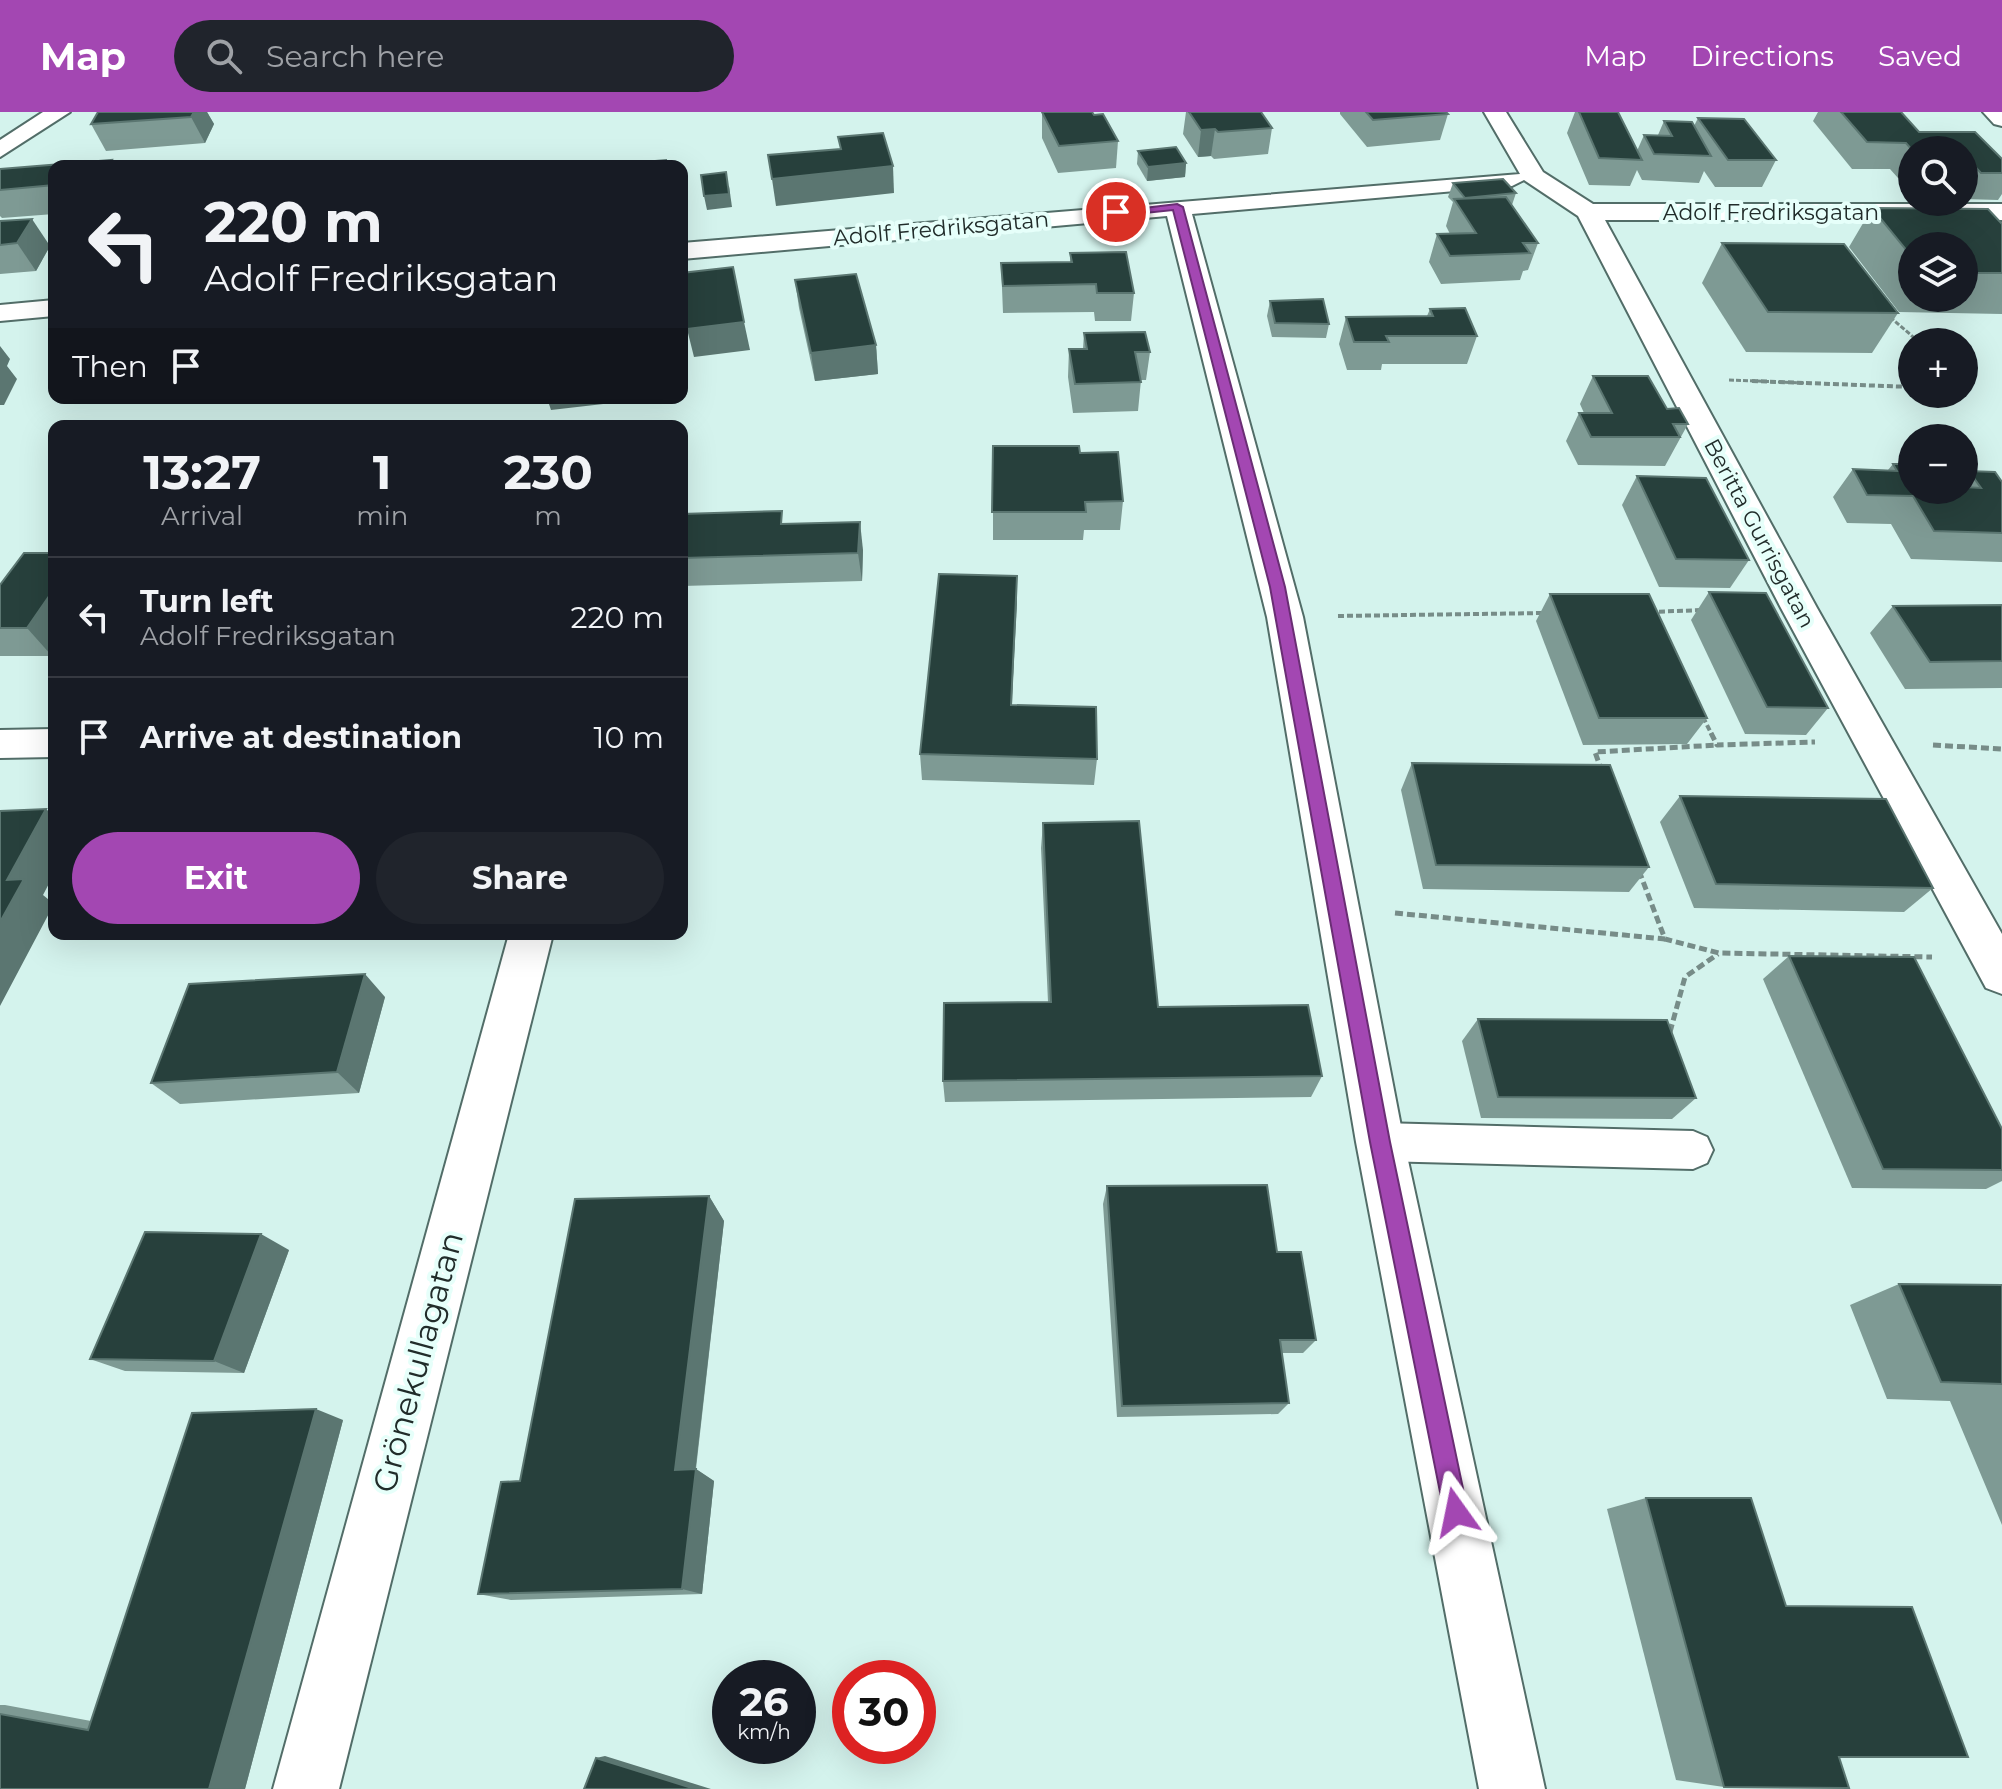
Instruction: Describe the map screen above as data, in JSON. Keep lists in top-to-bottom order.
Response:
{
  "streets": {
    "street": ["Adolf Fredriksgatan", "Beritta Gurrisgatan", "Grönekullagatan"]
  },
  "crossings": [
    ["Adolf Fredriksgatan", "Beritta Gurrisgatan"]
  ],
  "page": {
    "header": "Map",
    "search": "Search here",
    "nav": ["Map", "Directions", "Saved"],
    "map_buttons": ["+", "−"],
    "turn": ["220 m", "Adolf Fredriksgatan"],
    "then": "Then",
    "eta": [
      "13:27",
      "Arrival",
      "1",
      "min",
      "230",
      "m"
    ],
    "list": [
      {
        "name": "Turn left",
        "note": "Adolf Fredriksgatan",
        "value": "220 m"
      },
      {
        "name": "Arrive at destination",
        "value": "10 m"
      }
    ],
    "buttons": ["Exit", "Share"],
    "speed": "26 km/h",
    "limit": "30"
  }
}
